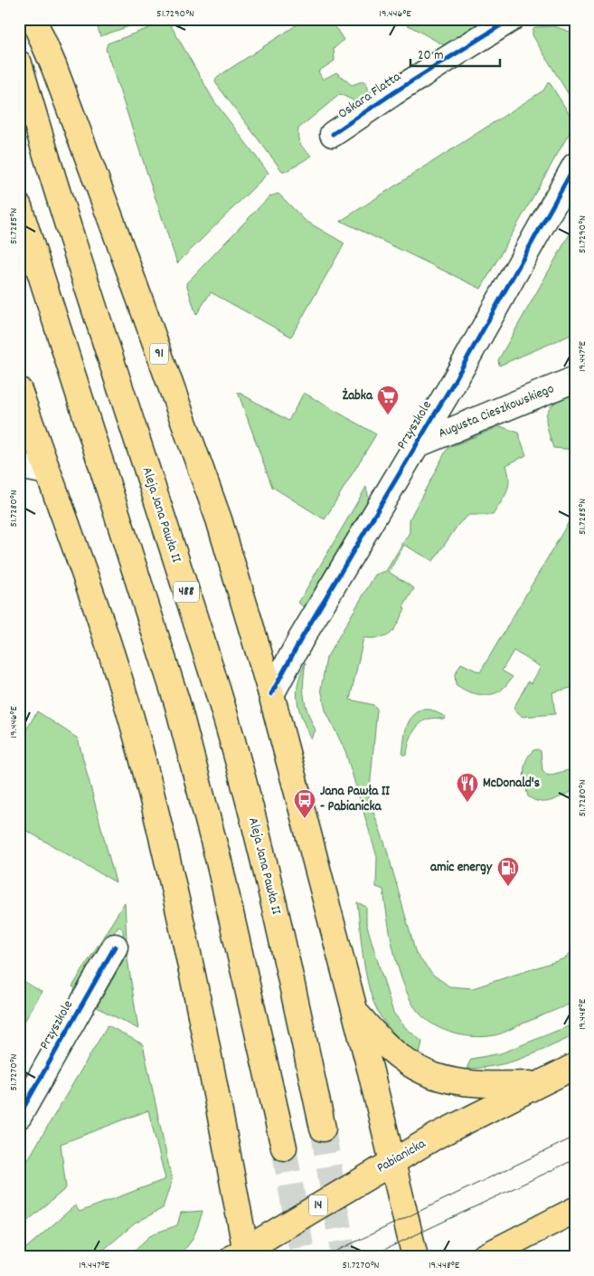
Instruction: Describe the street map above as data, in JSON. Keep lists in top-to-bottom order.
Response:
{
  "streets": {
    "main road": [
      "91",
      "Aleja Jana Pawła II",
      "488",
      "Pabianicka",
      "14"
    ],
    "street": ["Oskara Flatta", "Augusta Cieszkowskiego", "Przyszkole"]
  },
  "crossings": [
    ["91", "Przyszkole"],
    ["Augusta Cieszkowskiego", "Przyszkole"]
  ],
  "places": {
    "supermarket": ["Żabka"],
    "restaurant": ["McDonald's"],
    "bus stop": ["Jana Pawła II - Pabianicka"],
    "fuel station": ["amic energy"]
  },
  "scale_bar": "20 m",
  "coordinates": [
    "51.7290°N",
    "19.446°E",
    "51.7285°N",
    "19.447°E",
    "51.7280°N",
    "19.448°E",
    "51.7270°N"
  ]
}
